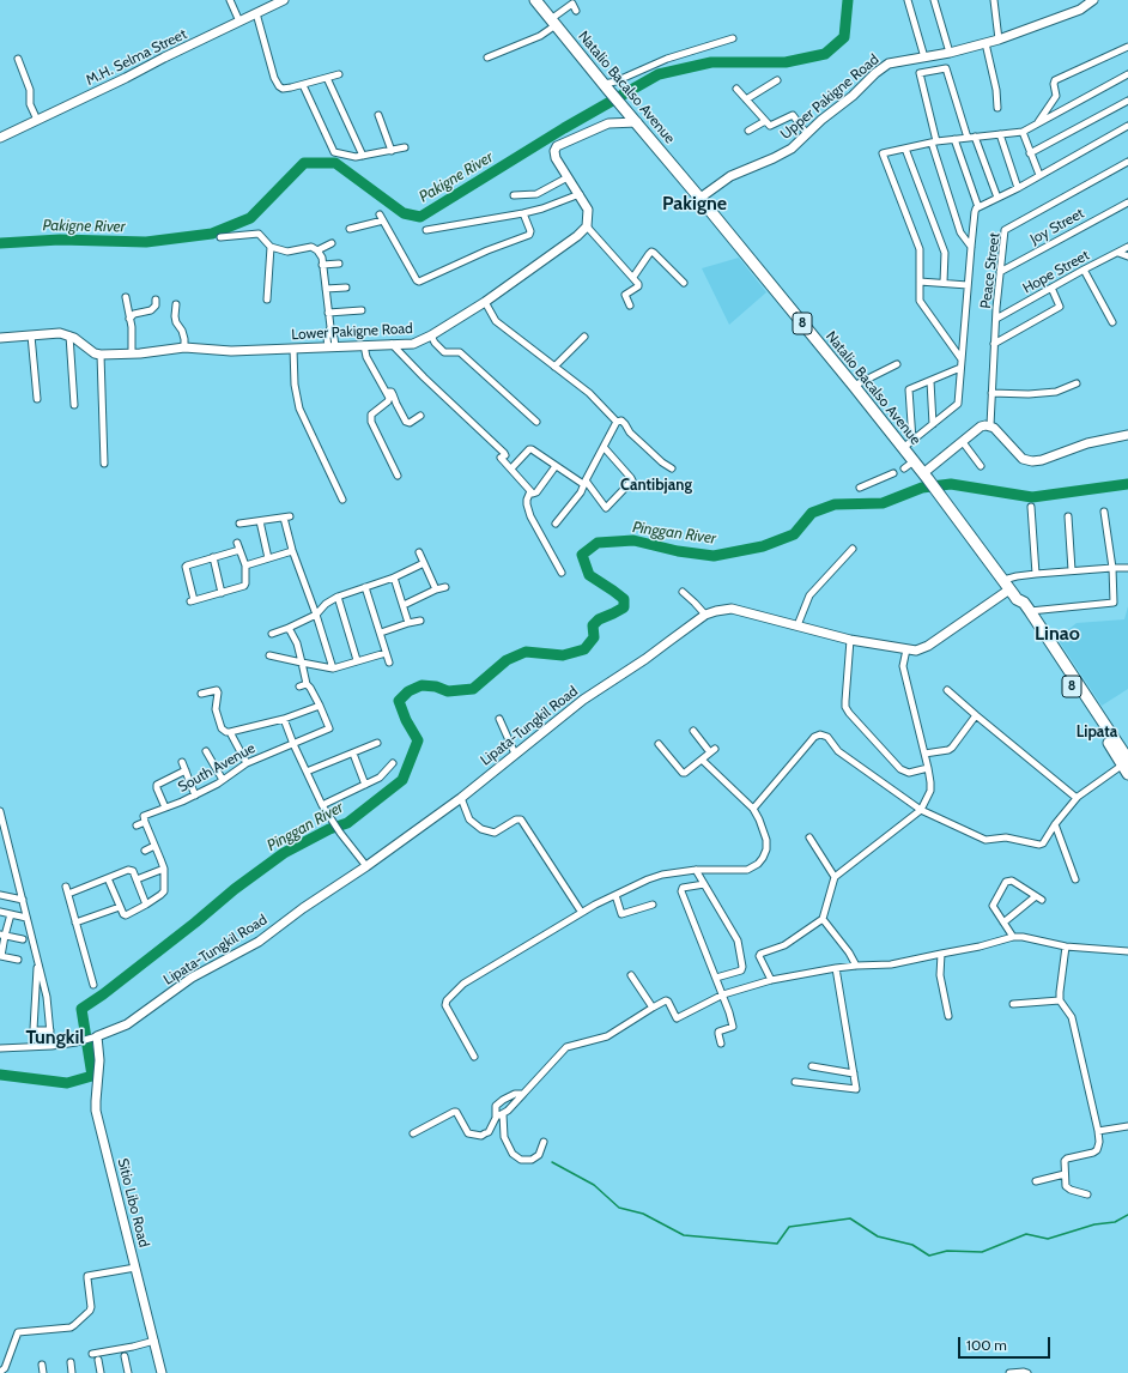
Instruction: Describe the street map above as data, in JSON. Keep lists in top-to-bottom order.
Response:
{
  "streets": {
    "highway": ["Natalio Bacalso Avenue", "8"],
    "street": [
      "M.H. Selma Street",
      "Upper Pakigne Road",
      "Joy Street",
      "Peace Street",
      "Hope Street",
      "Lower Pakigne Road",
      "Lipata-Tungkil Road",
      "South Avenue",
      "Sitio Libo Road"
    ]
  },
  "crossings": [
    ["Natalio Bacalso Avenue", "Upper Pakigne Road"],
    ["Natalio Bacalso Avenue", "Lipata-Tungkil Road"],
    ["Joy Street", "Peace Street"],
    ["Peace Street", "Hope Street"],
    ["Lipata-Tungkil Road", "Sitio Libo Road"]
  ],
  "districts": [
    "Pakigne",
    "Cantibjang",
    "Linao",
    "Lipata",
    "Tungkil"
  ],
  "water": ["Pakigne River", "Pinggan River"],
  "scale_bar": "100 m"
}
